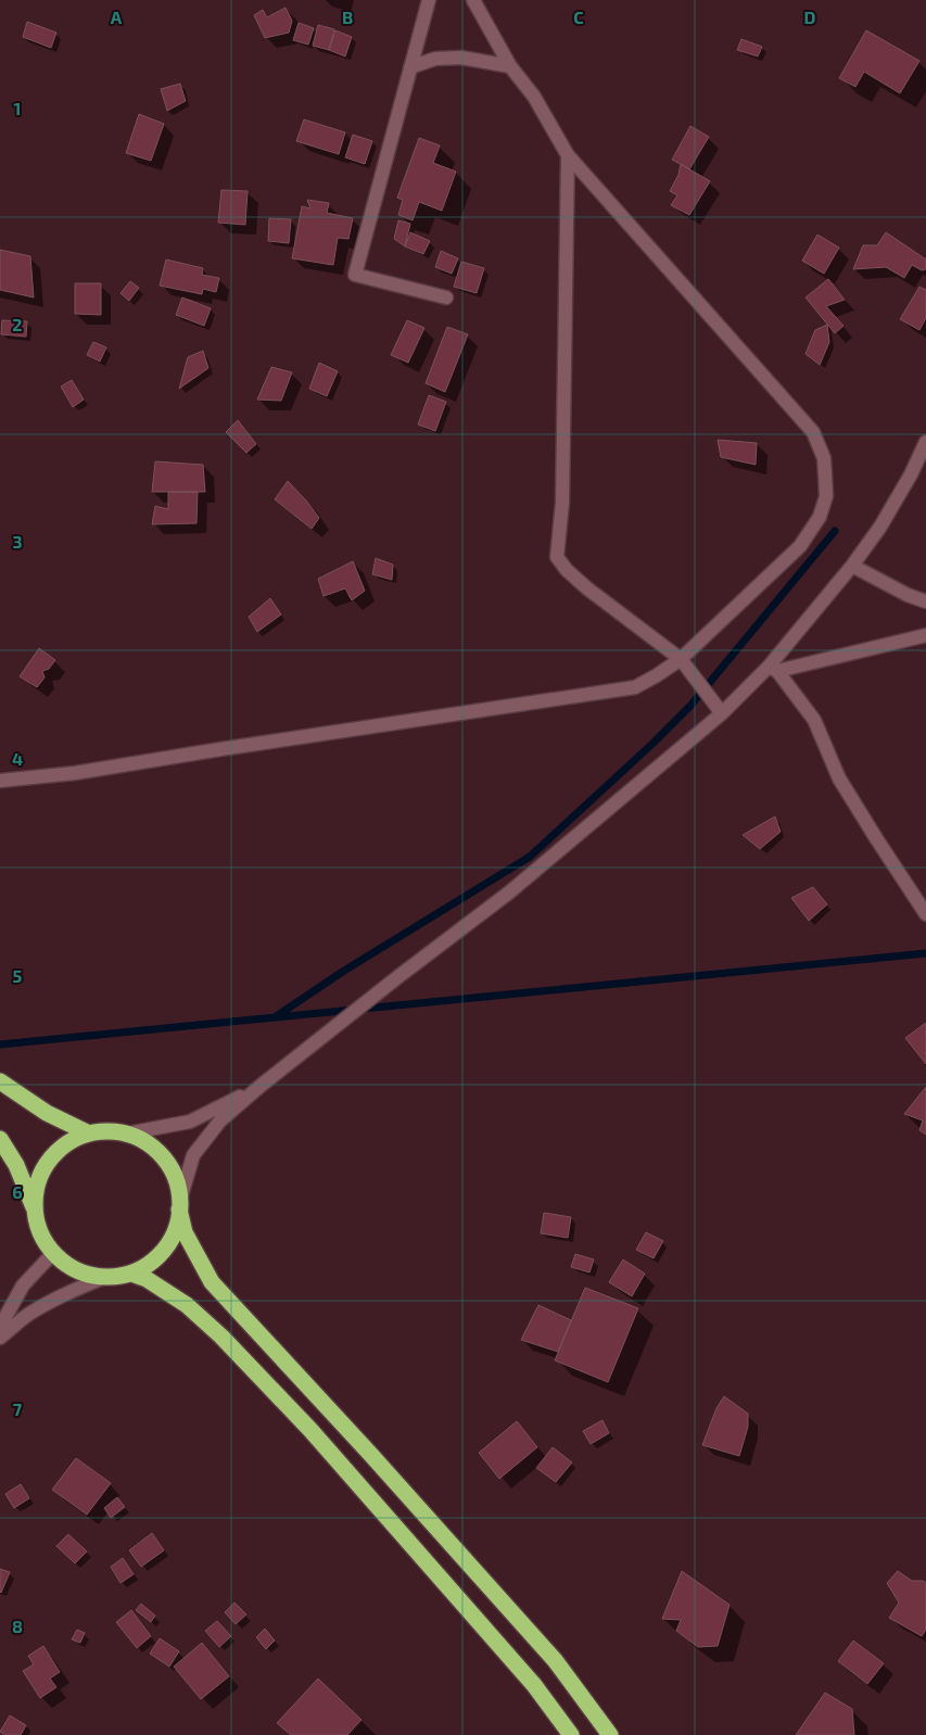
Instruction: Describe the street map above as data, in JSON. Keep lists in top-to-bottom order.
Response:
{
  "grid": {
    "columns": [
      "A",
      "B",
      "C",
      "D"
    ],
    "rows": [
      "1",
      "2",
      "3",
      "4",
      "5",
      "6",
      "7",
      "8"
    ]
  }
}
